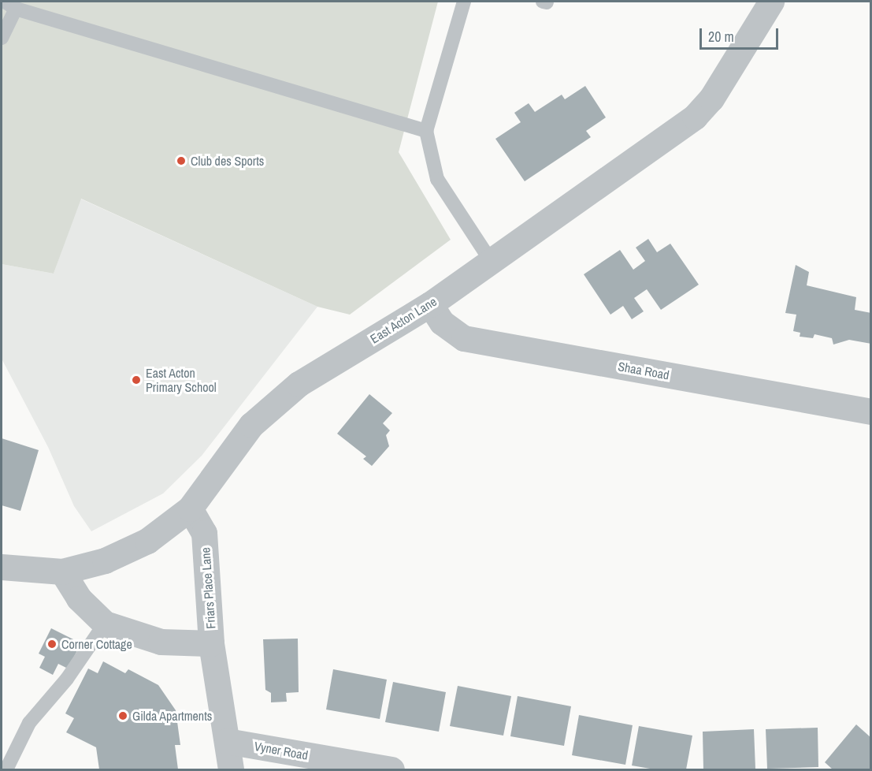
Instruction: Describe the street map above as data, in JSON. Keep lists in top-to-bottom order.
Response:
{
  "streets": {
    "street": [
      "East Acton Lane",
      "Shaa Road",
      "Friars Place Lane",
      "Vyner Road"
    ]
  },
  "crossings": [
    ["East Acton Lane", "Shaa Road"],
    ["East Acton Lane", "Friars Place Lane"],
    ["Friars Place Lane", "Vyner Road"]
  ],
  "places": [
    "Club des Sports",
    "East Acton Primary School",
    "Corner Cottage",
    "Gilda Apartments"
  ],
  "scale_bar": "20 m"
}
